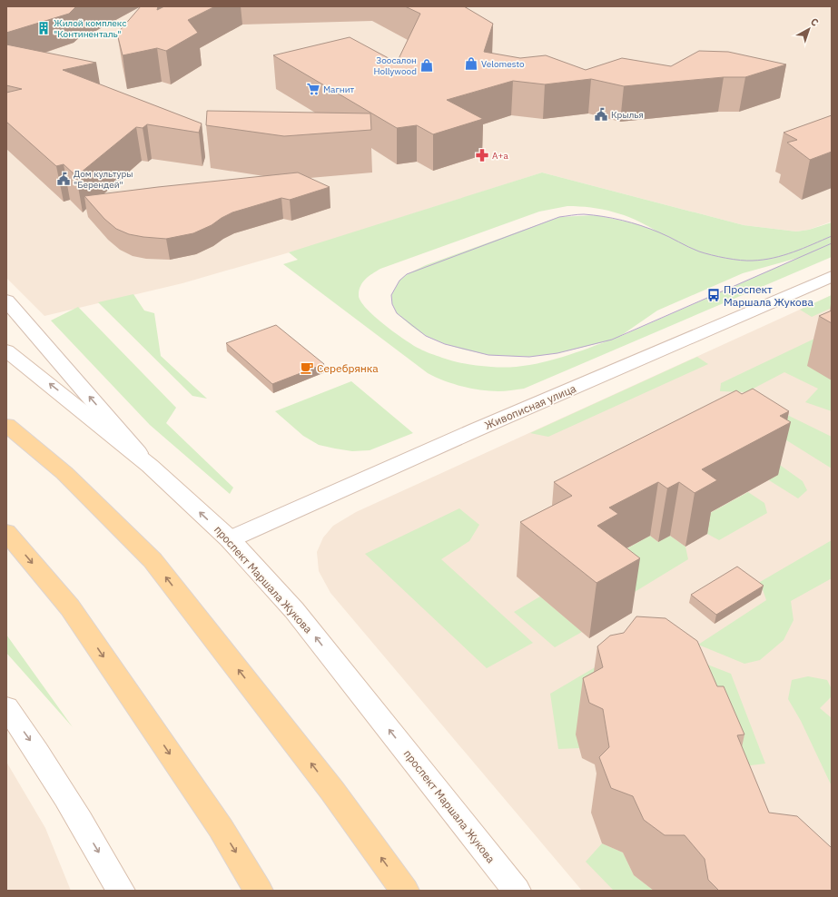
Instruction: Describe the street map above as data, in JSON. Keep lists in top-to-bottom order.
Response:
{
  "streets": {
    "street": ["Живописная улица", "проспект Маршала Жукова"]
  },
  "crossings": [
    ["Живописная улица", "проспект Маршала Жукова"]
  ],
  "one_way": ["проспект Маршала Жукова"],
  "places": {
    "building": ["Жилой комплекс \"Континенталь\""],
    "shop": ["Velomesto", "Зоосалон Hollywood"],
    "supermarket": ["Магнит"],
    "public building": ["Крылья", "Дом культуры \"Берендей\""],
    "pharmacy": ["А+а"],
    "bus stop": ["Проспект Маршала Жукова"],
    "cafe": ["Серебрянка"]
  },
  "north": "top right"
}
